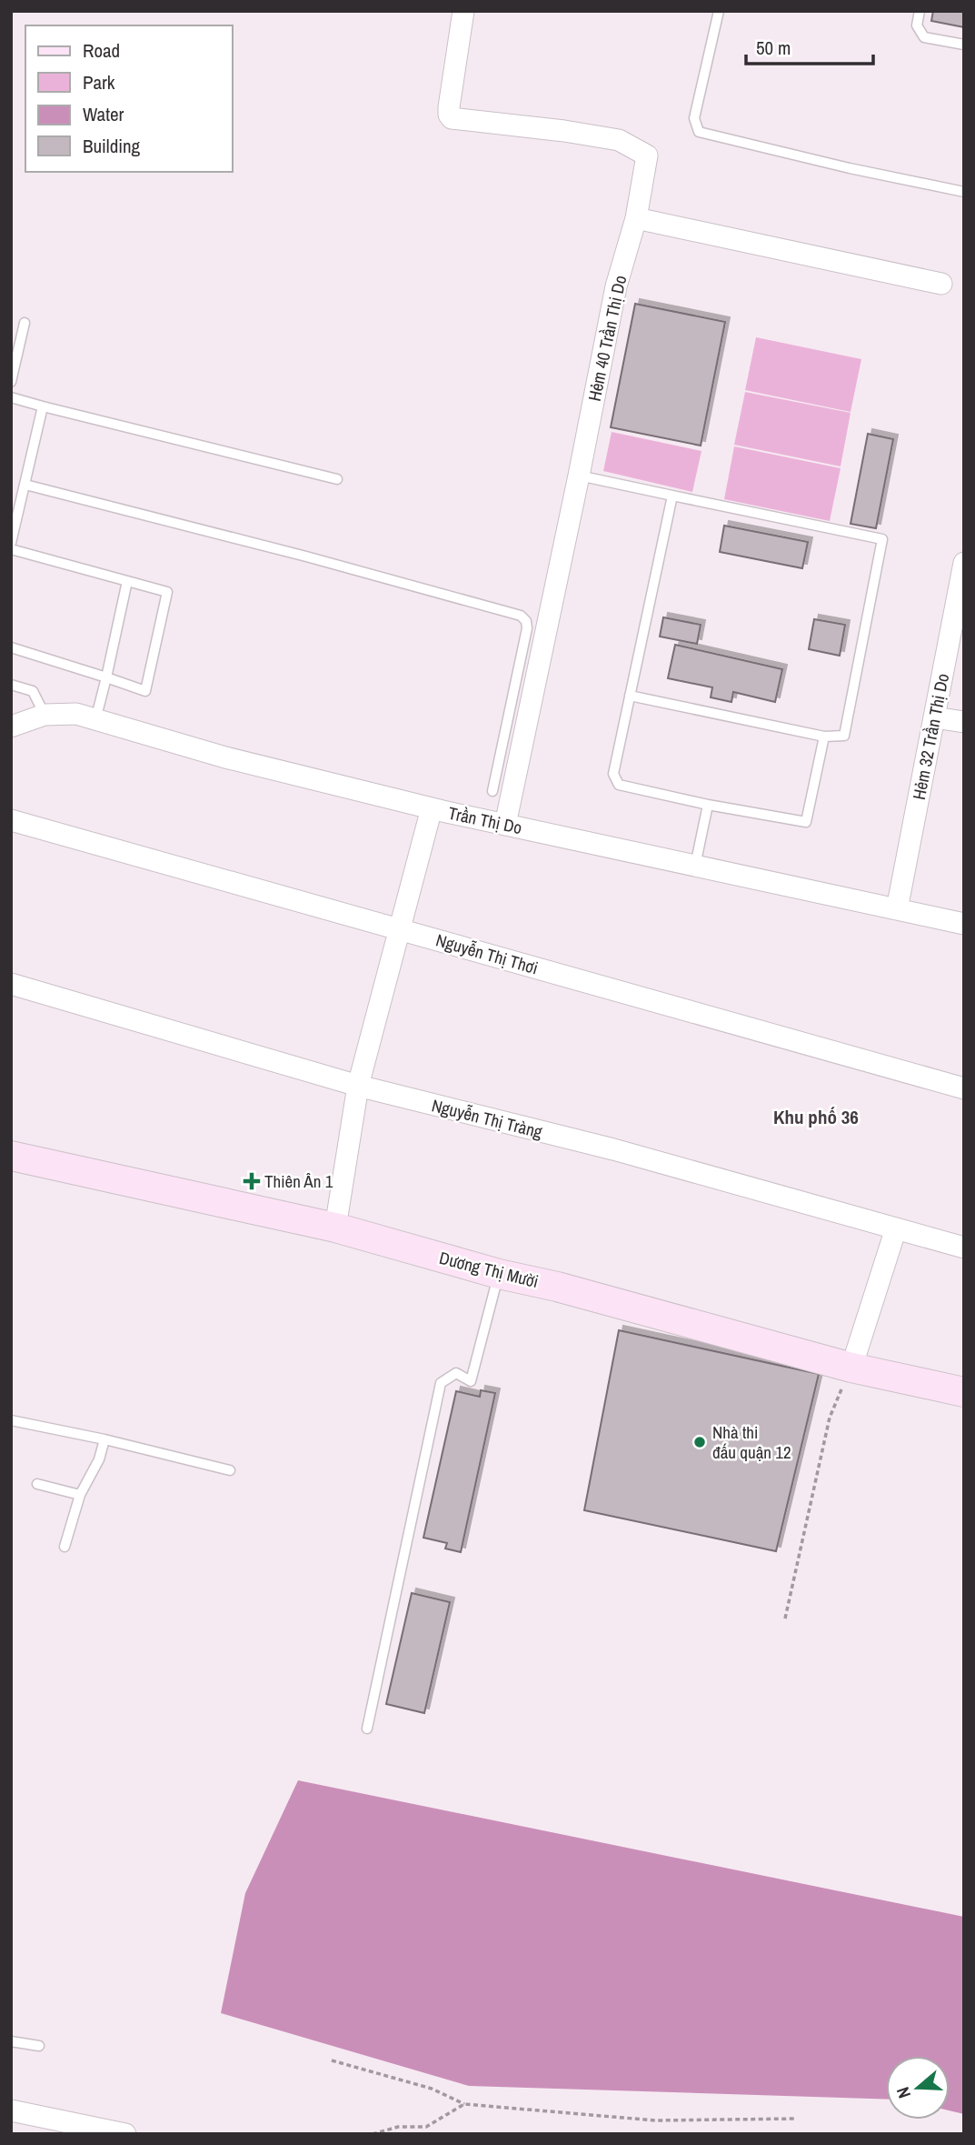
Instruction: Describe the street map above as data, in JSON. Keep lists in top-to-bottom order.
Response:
{
  "streets": {
    "street": [
      "Hẻm 40 Trần Thị Do",
      "Hẻm 32 Trần Thị Do",
      "Trần Thị Do",
      "Nguyễn Thị Thơi",
      "Nguyễn Thị Tràng",
      "Dương Thị Mười"
    ]
  },
  "crossings": [
    ["Hẻm 40 Trần Thị Do", "Trần Thị Do"],
    ["Hẻm 32 Trần Thị Do", "Trần Thị Do"]
  ],
  "districts": ["Khu phố 36"],
  "places": {
    "health": ["Thiên Ân 1"],
    "other": ["Nhà thi đấu quận 12"]
  },
  "legend": [
    "Road",
    "Park",
    "Water",
    "Building"
  ],
  "scale_bar": "50 m",
  "north": "left"
}
